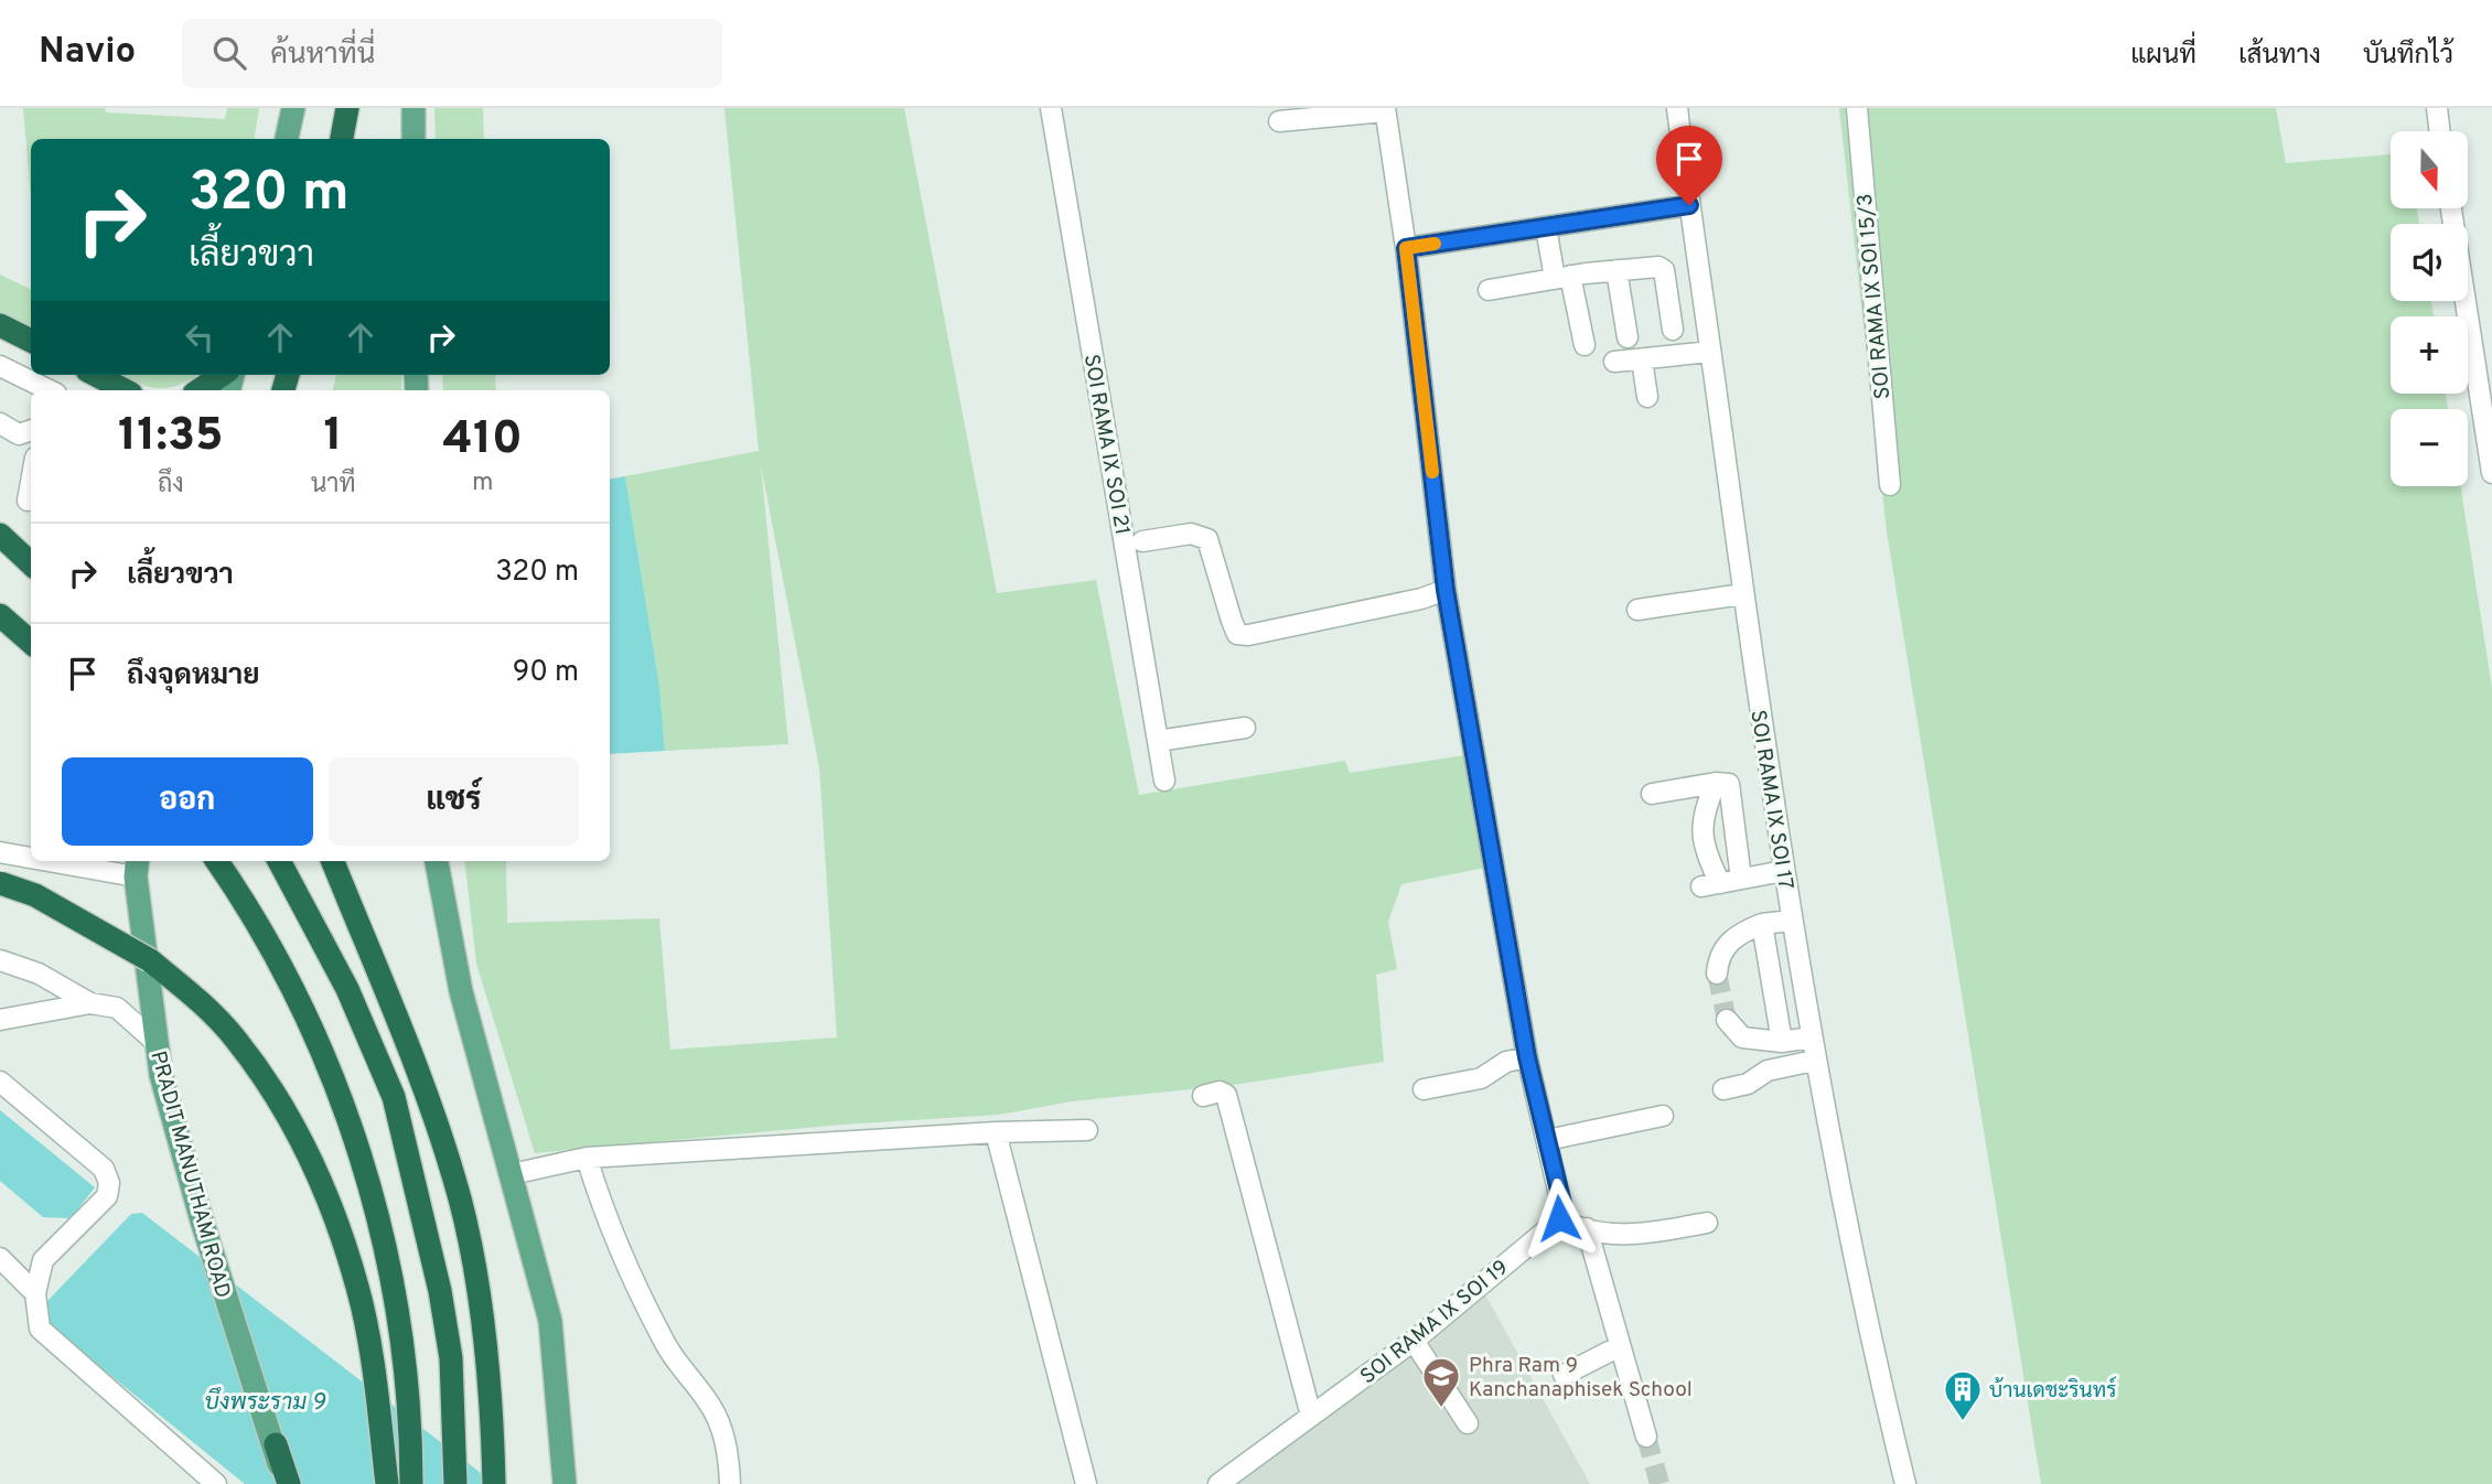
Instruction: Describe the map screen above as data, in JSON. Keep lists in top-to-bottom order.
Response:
{
  "streets": {
    "main road": ["PRADIT MANUTHAM ROAD"],
    "street": [
      "SOI RAMA IX SOI 15/3",
      "SOI RAMA IX SOI 21",
      "SOI RAMA IX SOI 17",
      "SOI RAMA IX SOI 19"
    ]
  },
  "water": ["บึงพระราม 9"],
  "places": {
    "school or university": ["Phra Ram 9 Kanchanaphisek School"],
    "building": ["บ้านเดชะรินทร์"]
  },
  "north": "bottom",
  "page": {
    "header": "Navio",
    "search": "ค้นหาที่นี่",
    "nav": ["แผนที่", "เส้นทาง", "บันทึกไว้"],
    "map_buttons": ["+", "−"],
    "turn": ["320 m", "เลี้ยวขวา"],
    "eta": [
      "11:35",
      "ถึง",
      "1",
      "นาที",
      "410",
      "m"
    ],
    "list": [
      {
        "name": "เลี้ยวขวา",
        "value": "320 m"
      },
      {
        "name": "ถึงจุดหมาย",
        "value": "90 m"
      }
    ],
    "buttons": ["ออก", "แชร์"]
  }
}
